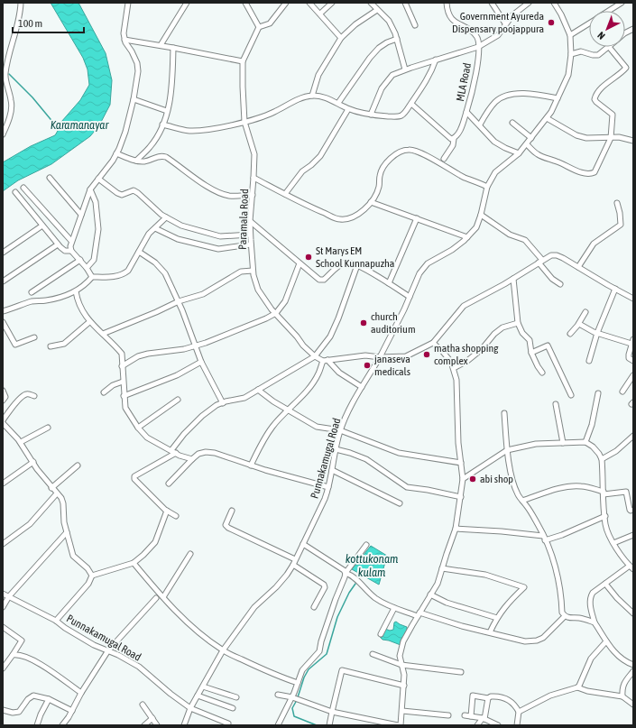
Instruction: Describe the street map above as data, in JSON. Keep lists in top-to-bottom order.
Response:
{
  "streets": {
    "street": ["MLA Road", "Paramala Road", "Punnakamugal Road"]
  },
  "crossings": [
    ["MLA Road", "Punnakamugal Road"],
    ["Paramala Road", "Punnakamugal Road"]
  ],
  "water": ["Karamanayar", "kottukonam kulam"],
  "places": [
    "Government Ayureda Dispensary poojappura",
    "St Marys EM School Kunnapuzha",
    "church auditorium",
    "matha shopping complex",
    "janaseva medicals",
    "abi shop"
  ],
  "scale_bar": "100 m",
  "north": "bottom left"
}
